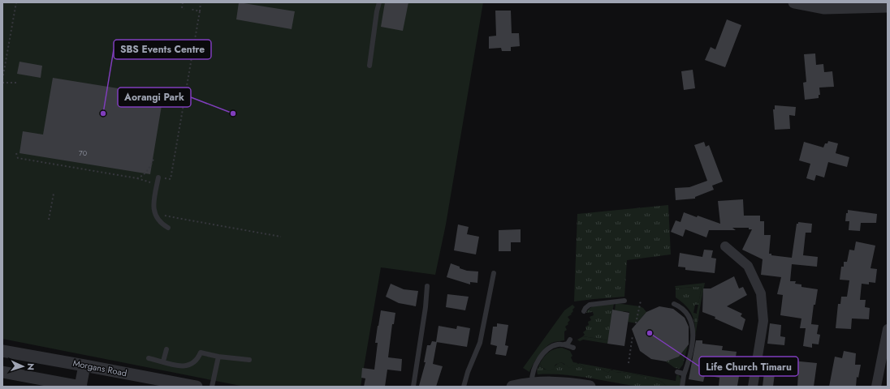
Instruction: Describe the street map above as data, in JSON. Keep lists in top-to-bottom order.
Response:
{
  "streets": {
    "street": ["Morgans Road"]
  },
  "places": ["SBS Events Centre", "Aorangi Park", "Life Church Timaru"],
  "house_numbers": ["70"],
  "north": "right"
}
